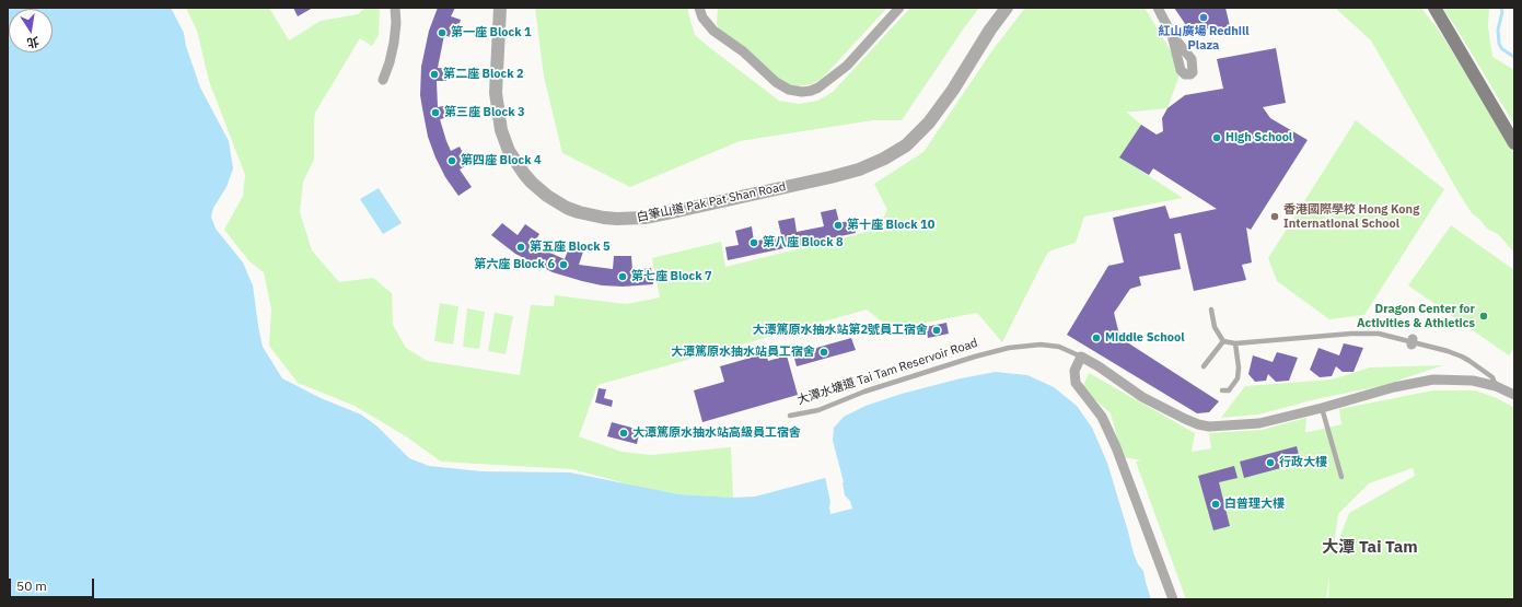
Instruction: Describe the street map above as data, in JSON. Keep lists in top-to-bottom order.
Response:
{
  "streets": {
    "street": ["白筆山道 Pak Pat Shan Road", "大潭水塘道 Tai Tam Reservoir Road"]
  },
  "districts": ["大潭 Tai Tam"],
  "places": [
    "紅山廣場 Redhill Plaza",
    "第一座 Block 1",
    "第二座 Block 2",
    "第三座 Block 3",
    "High School",
    "第四座 Block 4",
    "香港國際學校 Hong Kong International School",
    "第十座 Block 10",
    "第八座 Block 8",
    "第五座 Block 5",
    "第六座 Block 6",
    "第七座 Block 7",
    "Dragon Center for Activities & Athletics",
    "大潭篤原水抽水站第2號員工宿舍",
    "Middle School",
    "大潭篤原水抽水站員工宿舍",
    "大潭篤原水抽水站高級員工宿舍",
    "行政大樓",
    "白普理大樓"
  ],
  "scale_bar": "50 m",
  "north": "bottom"
}
